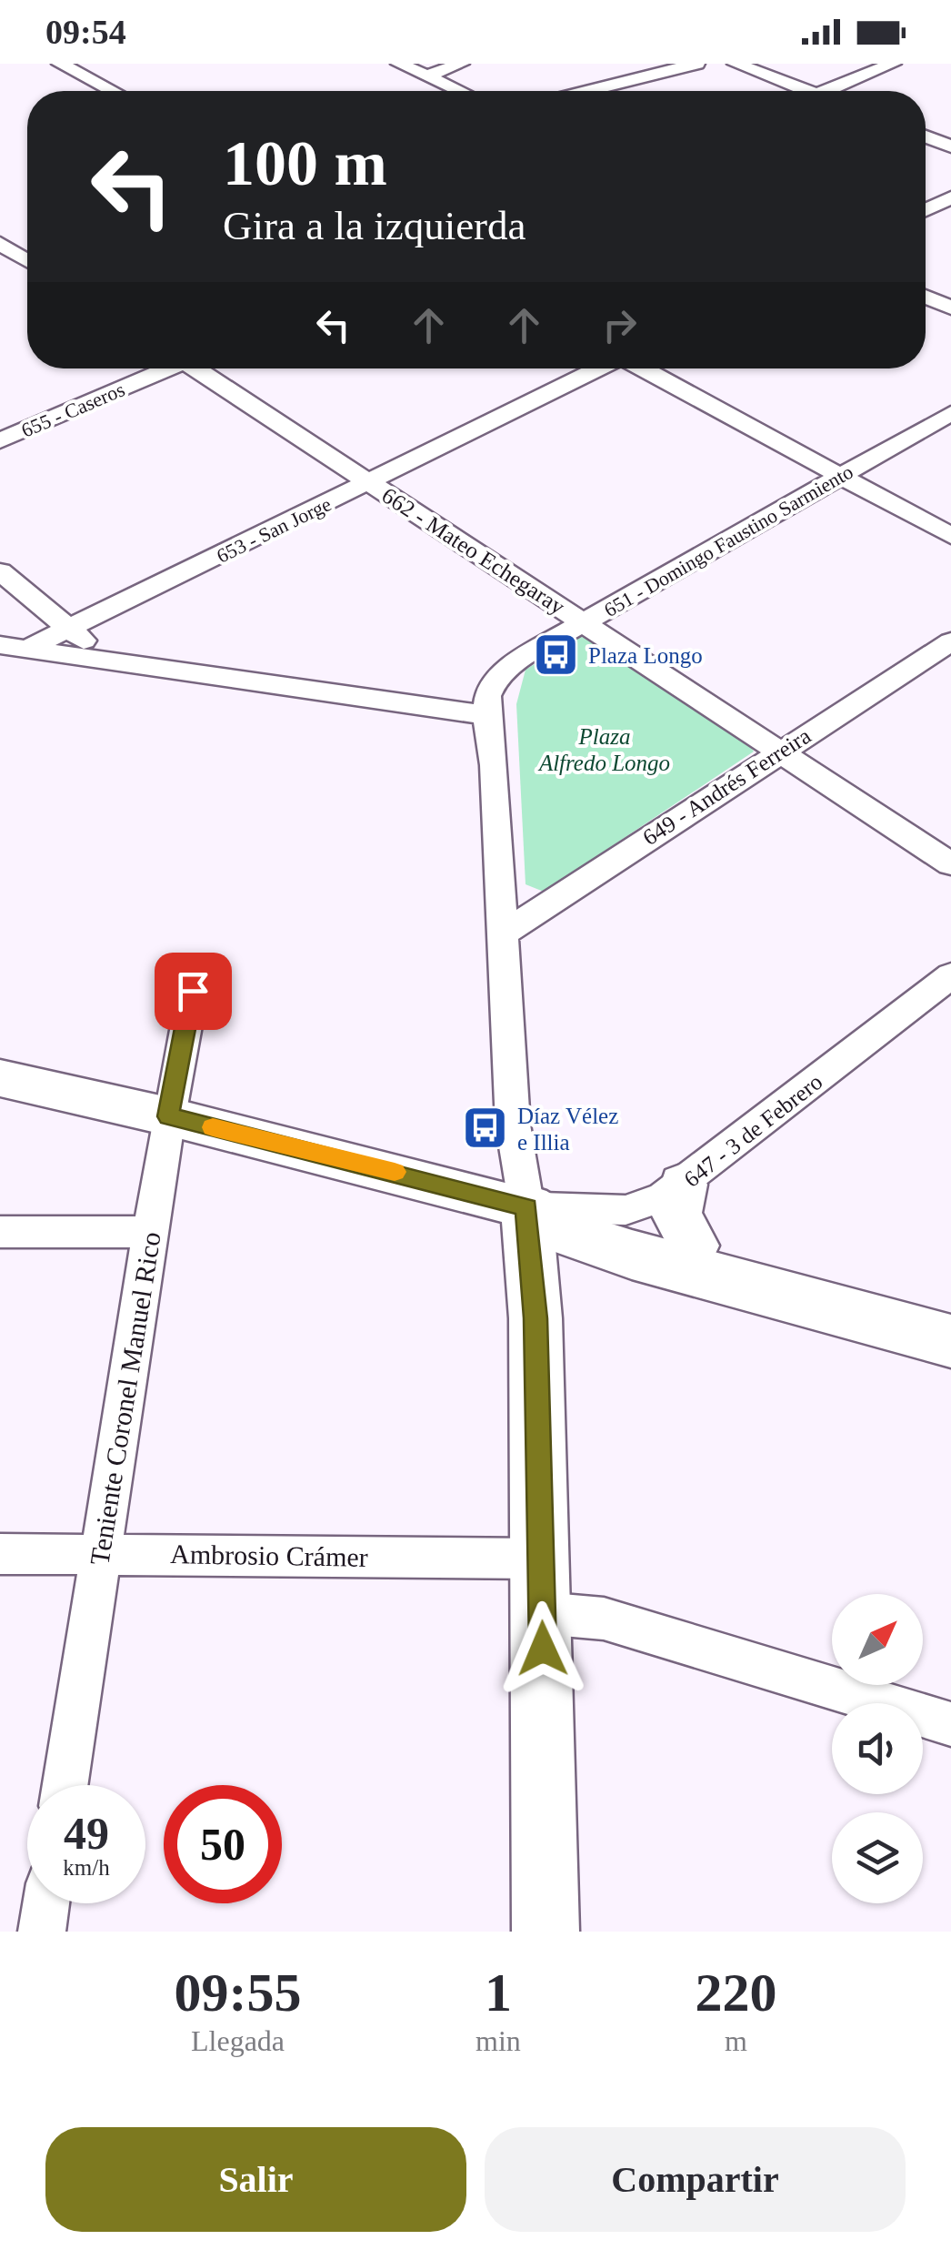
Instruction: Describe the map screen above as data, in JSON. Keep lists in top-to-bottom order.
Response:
{
  "streets": {
    "street": [
      "655 - Caseros",
      "653 - San Jorge",
      "651 - Domingo Faustino Sarmiento",
      "662 - Mateo Echegaray",
      "649 - Andrés Ferreira",
      "647 - 3 de Febrero",
      "Teniente Coronel Manuel Rico",
      "Ambrosio Crámer"
    ]
  },
  "crossings": [
    ["653 - San Jorge", "662 - Mateo Echegaray"],
    ["651 - Domingo Faustino Sarmiento", "662 - Mateo Echegaray"],
    ["662 - Mateo Echegaray", "649 - Andrés Ferreira"],
    ["Teniente Coronel Manuel Rico", "Ambrosio Crámer"]
  ],
  "parks": ["Plaza Alfredo Longo"],
  "places": {
    "bus stop": ["Plaza Longo", "Díaz Vélez e Illia"]
  },
  "north": "top right",
  "page": {
    "status": "09:54",
    "turn": ["100 m", "Gira a la izquierda"],
    "speed": "49 km/h",
    "limit": "50",
    "eta": [
      "09:55",
      "Llegada",
      "1",
      "min",
      "220",
      "m"
    ],
    "buttons": ["Salir", "Compartir"]
  }
}
